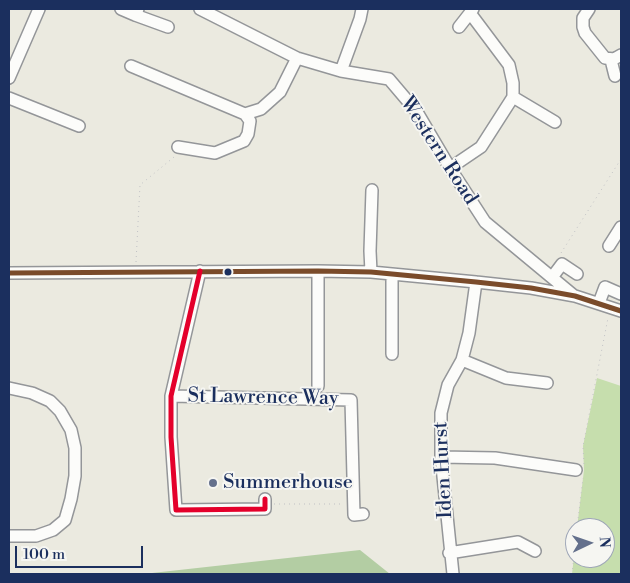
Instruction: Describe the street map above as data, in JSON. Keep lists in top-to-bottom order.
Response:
{
  "streets": {
    "street": ["Western Road", "St Lawrence Way", "Iden Hurst"]
  },
  "places": ["Summerhouse"],
  "scale_bar": "100 m",
  "north": "right"
}
